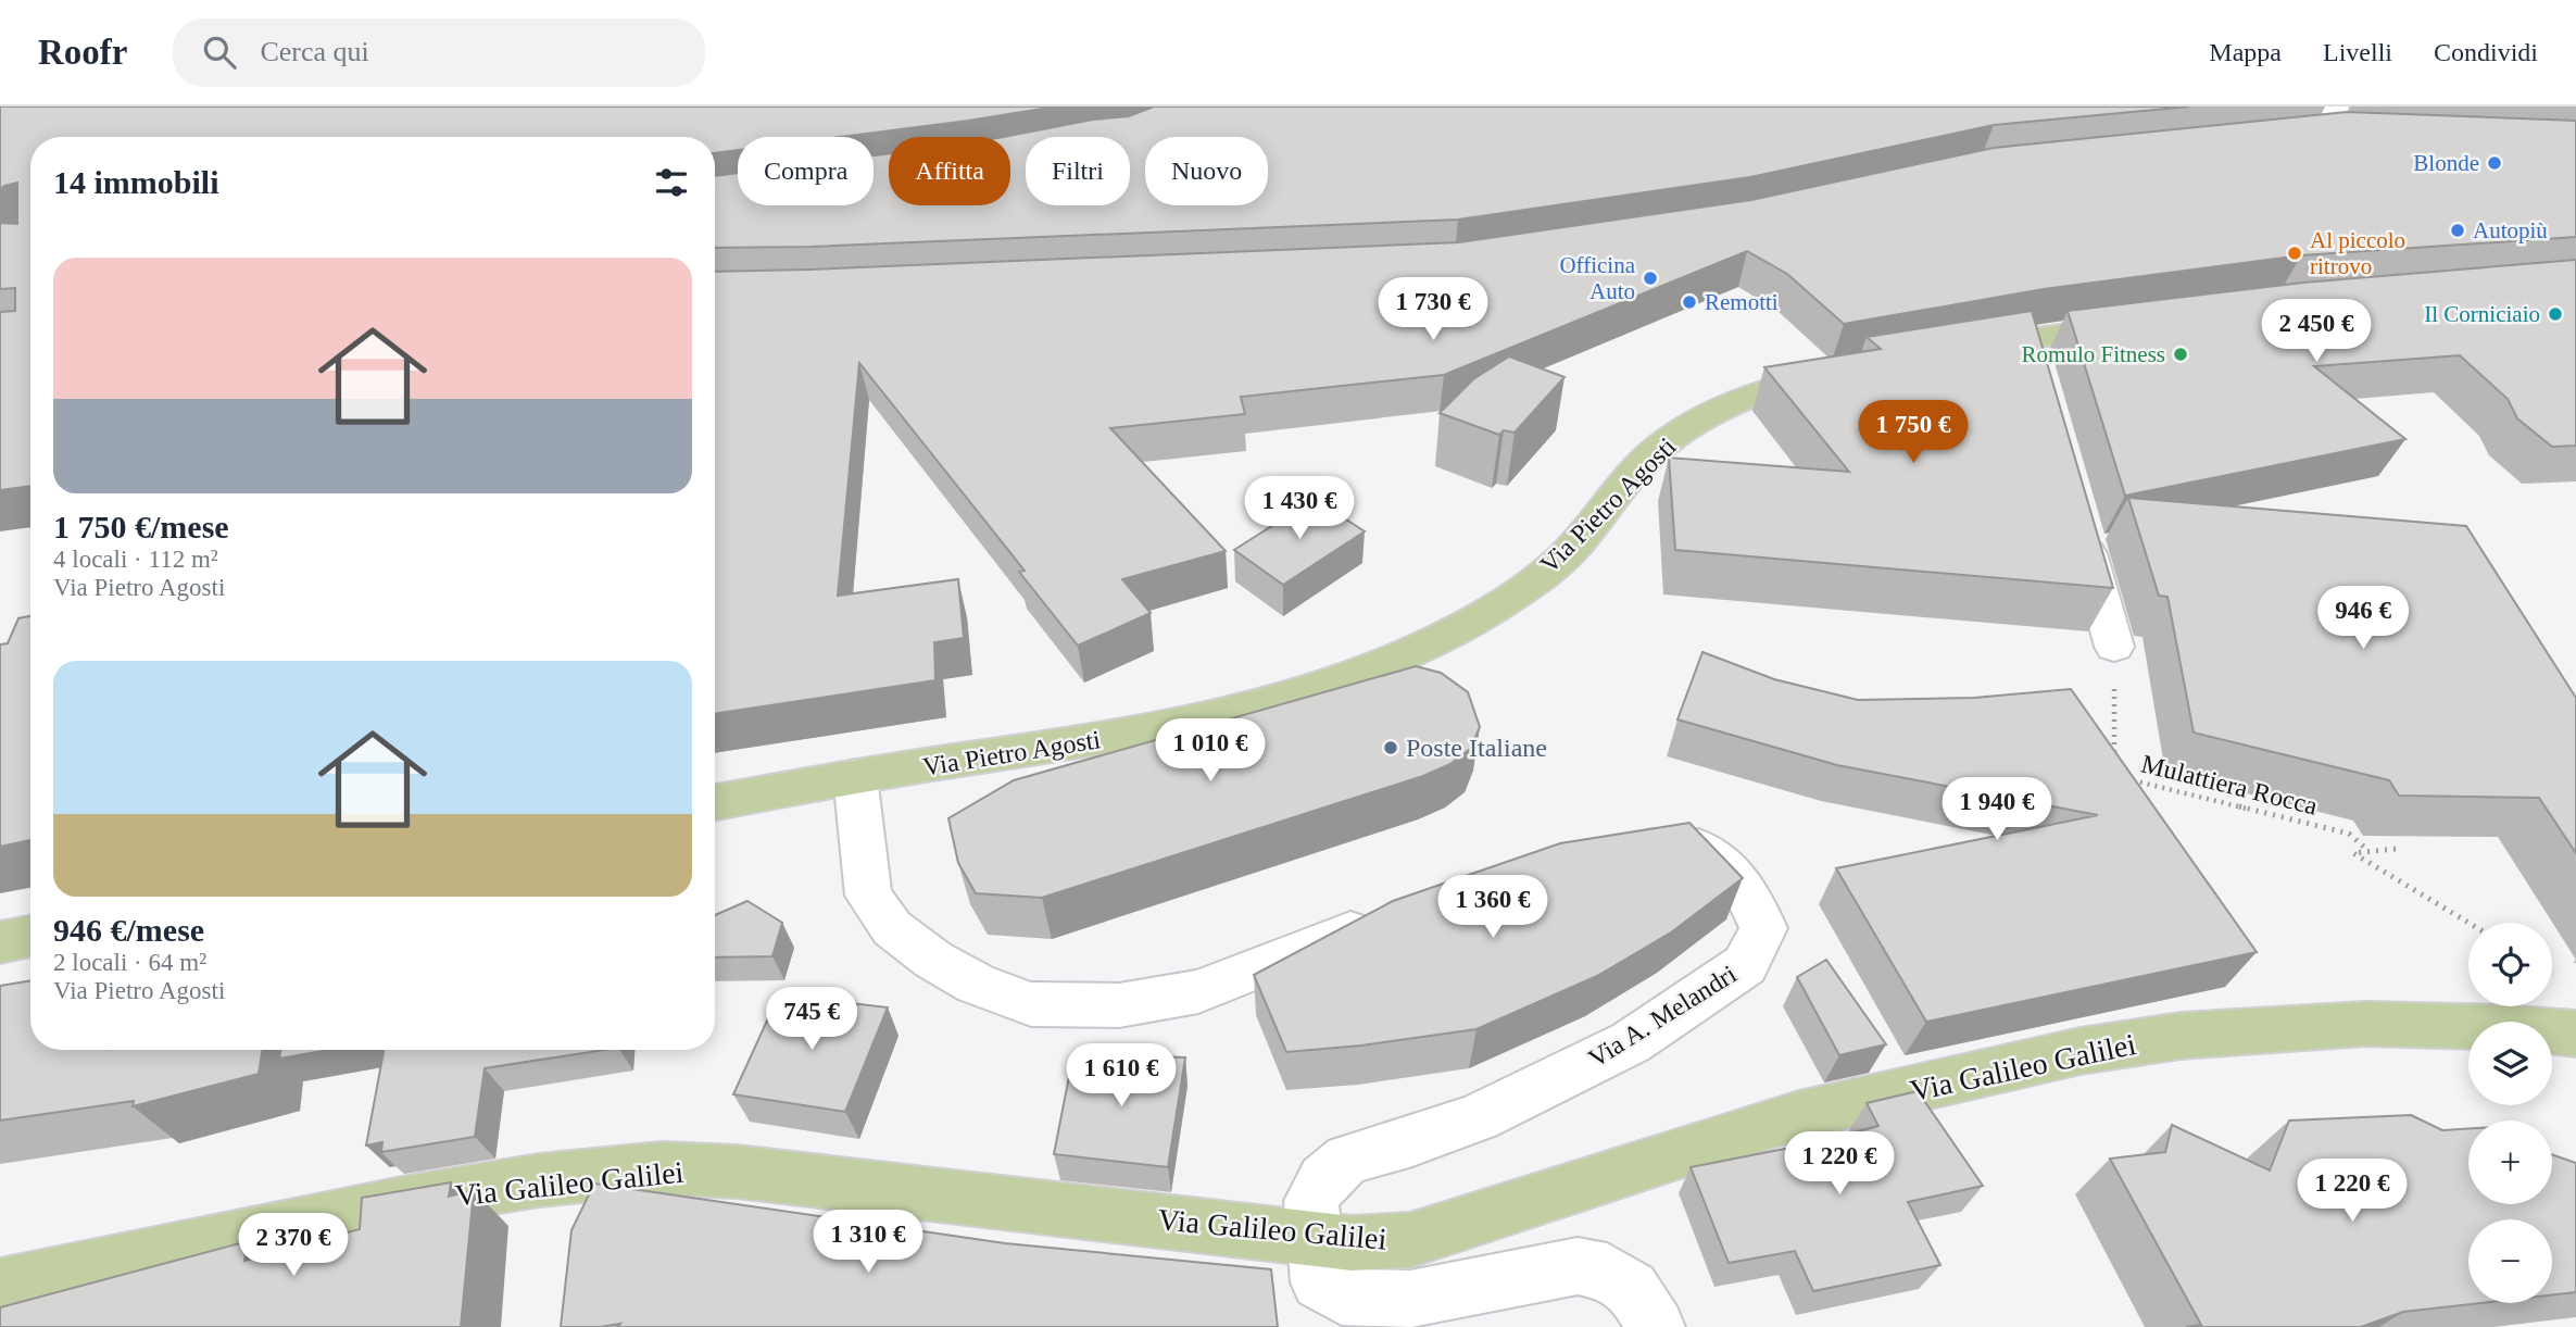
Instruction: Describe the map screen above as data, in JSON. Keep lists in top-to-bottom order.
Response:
{
  "streets": {
    "main road": ["Via Pietro Agosti", "Via Galileo Galilei"],
    "street": ["Via A. Melandri"],
    "path": ["Mulattiera Rocca"]
  },
  "crossings": [
    ["Via A. Melandri", "Via Galileo Galilei"]
  ],
  "places": [
    "Blonde",
    "Autopiù",
    "Al piccolo ritrovo",
    "Officina Auto",
    "Remotti",
    "Il Corniciaio",
    "Romulo Fitness",
    "Poste Italiane"
  ],
  "page": {
    "header": "Roofr",
    "search": "Cerca qui",
    "nav": ["Mappa", "Livelli", "Condividi"],
    "chip": [
      "Compra",
      "Affitta",
      "Filtri",
      "Nuovo"
    ],
    "heading": "14 immobili",
    "list": [
      {
        "name": "1 750 €/mese",
        "note": "4 locali · 112 m² · Via Pietro Agosti"
      },
      {
        "name": "946 €/mese",
        "note": "2 locali · 64 m² · Via Pietro Agosti"
      }
    ],
    "price": [
      "1 730 €",
      "2 450 €",
      "1 750 €",
      "1 430 €",
      "946 €",
      "1 010 €",
      "1 940 €",
      "1 360 €",
      "745 €",
      "1 610 €",
      "1 220 €",
      "1 220 €",
      "1 310 €",
      "2 370 €"
    ],
    "map_buttons": ["+", "−"]
  }
}
